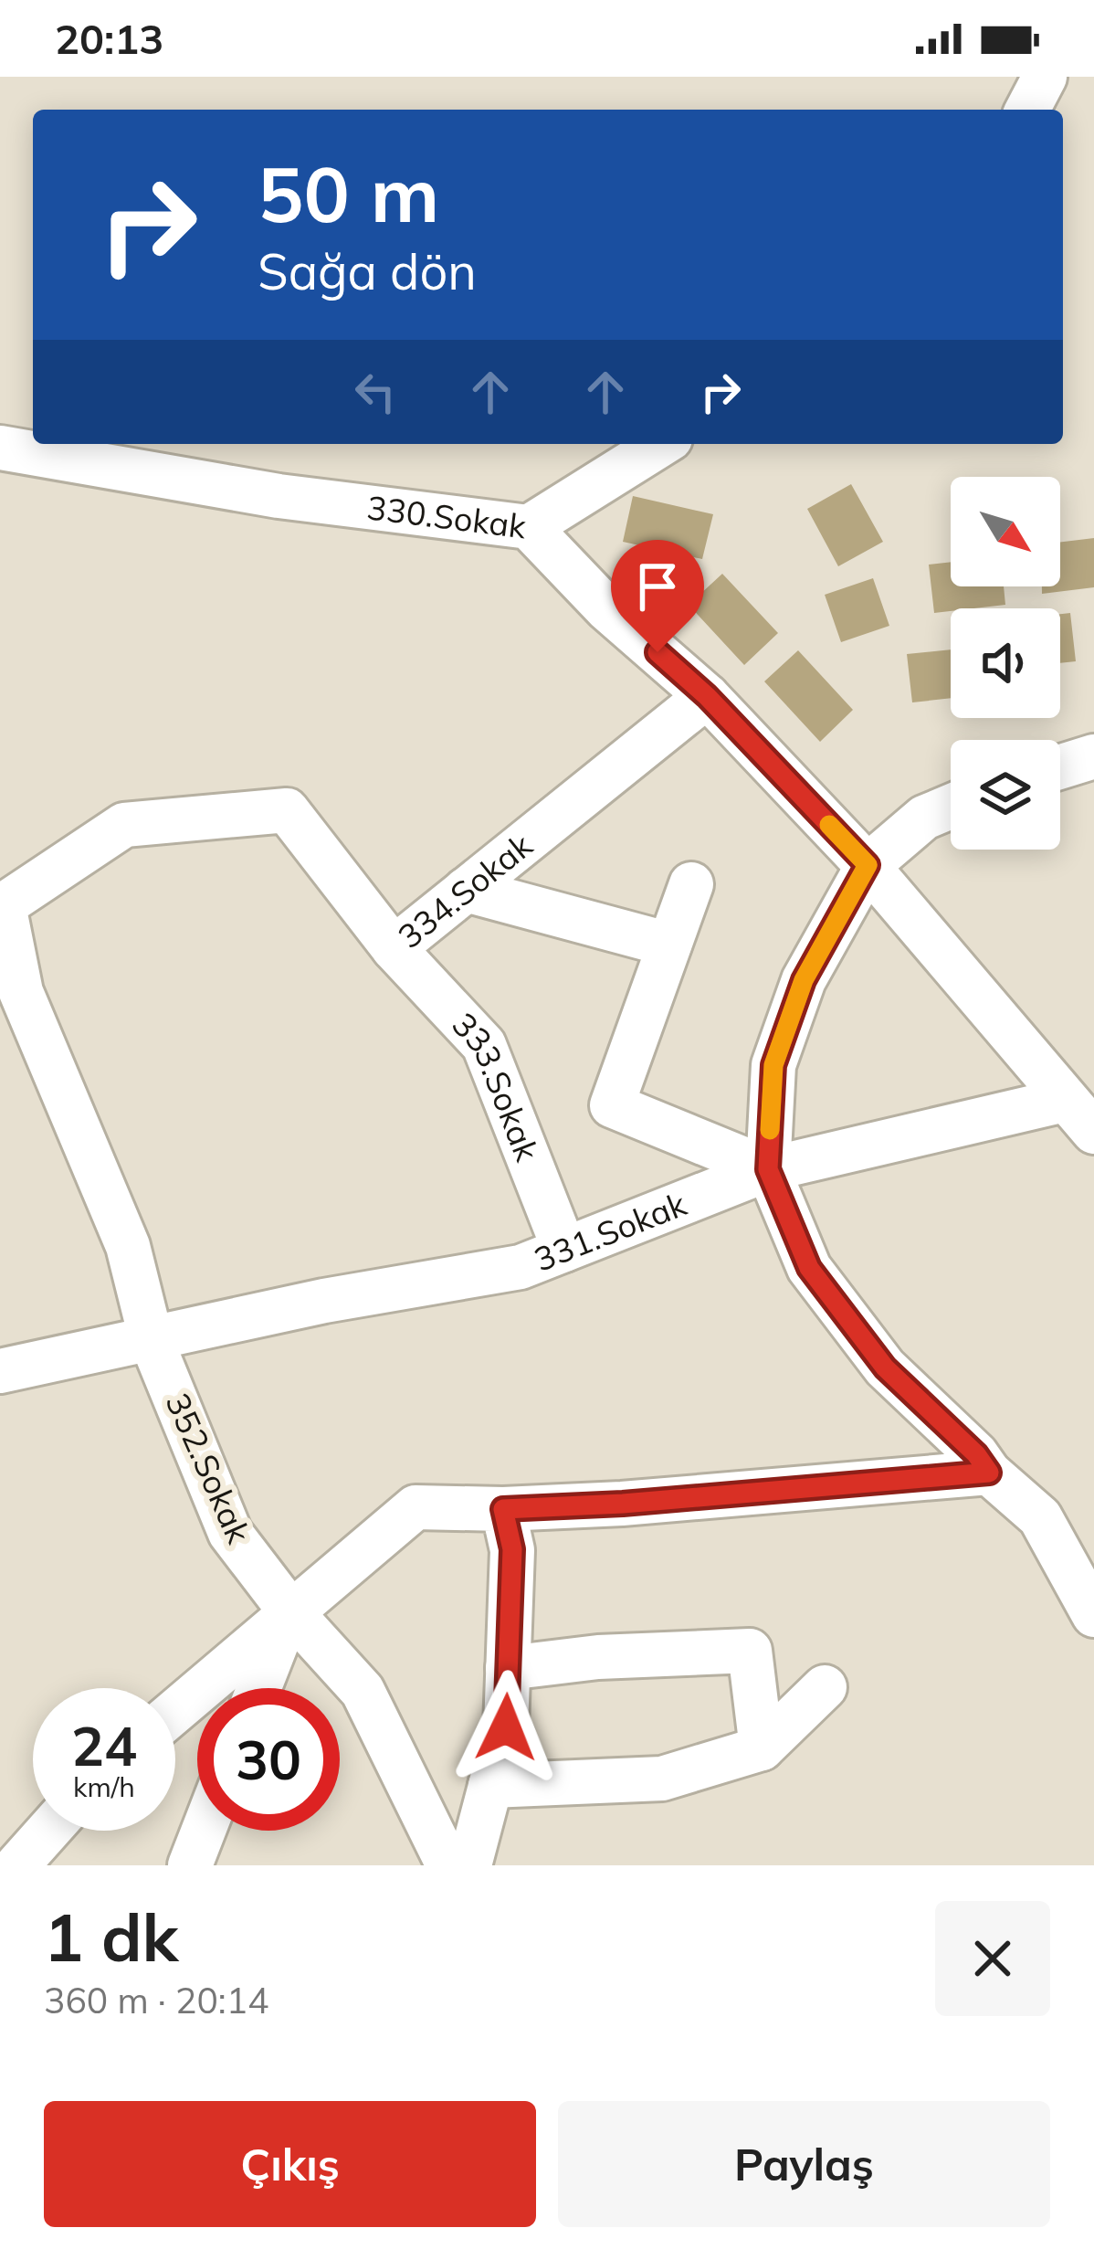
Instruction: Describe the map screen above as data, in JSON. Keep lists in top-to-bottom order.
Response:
{
  "streets": {
    "street": [
      "330.Sokak",
      "334.Sokak",
      "333.Sokak",
      "331.Sokak",
      "352.Sokak"
    ]
  },
  "crossings": [
    ["330.Sokak", "334.Sokak"],
    ["330.Sokak", "331.Sokak"],
    ["334.Sokak", "333.Sokak"],
    ["334.Sokak", "331.Sokak"],
    ["334.Sokak", "352.Sokak"],
    ["333.Sokak", "331.Sokak"],
    ["331.Sokak", "352.Sokak"]
  ],
  "north": "bottom right",
  "page": {
    "status": "20:13",
    "turn": ["50 m", "Sağa dön"],
    "speed": "24 km/h",
    "limit": "30",
    "heading": ["1 dk", "360 m · 20:14"],
    "buttons": ["Çıkış", "Paylaş"]
  }
}
